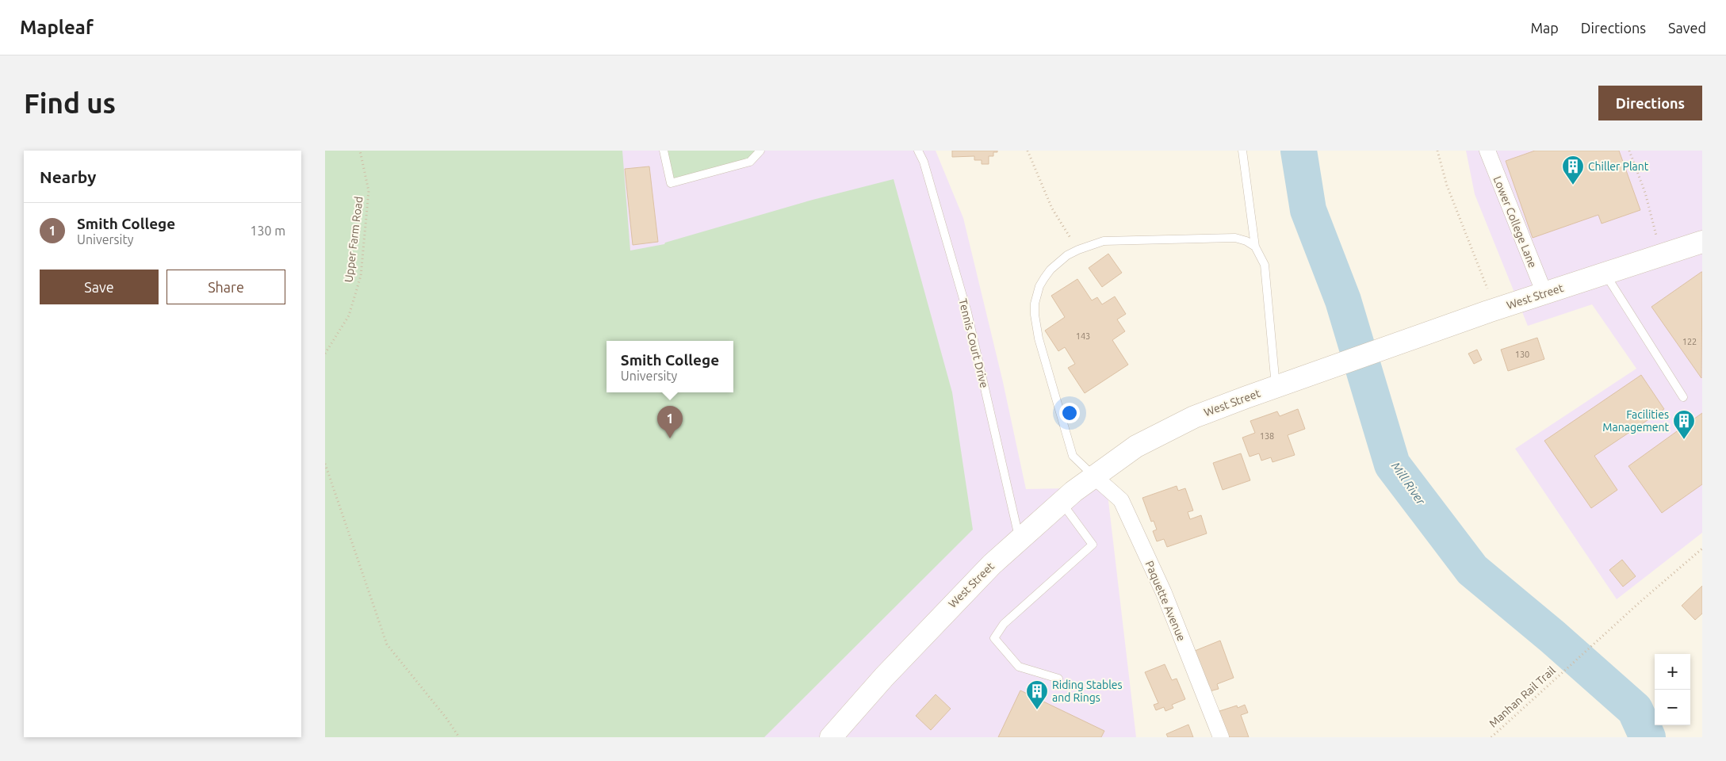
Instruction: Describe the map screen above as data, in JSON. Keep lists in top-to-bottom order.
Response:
{
  "streets": {
    "main road": ["West Street"],
    "street": ["Lower College Lane", "Paquette Avenue"],
    "lane": ["Tennis Court Drive"],
    "path": ["Upper Farm Road", "Manhan Rail Trail"]
  },
  "crossings": [
    ["Lower College Lane", "West Street"],
    ["West Street", "Tennis Court Drive"],
    ["West Street", "Paquette Avenue"]
  ],
  "water": ["Mill River"],
  "places": {
    "building": ["Chiller Plant", "Facilities Management", "Riding Stables and Rings"]
  },
  "house_numbers": [
    "143",
    "122",
    "130",
    "138"
  ],
  "page": {
    "header": "Mapleaf",
    "nav": ["Map", "Directions", "Saved"],
    "buttons": [
      "Directions",
      ["Save", "Share"]
    ],
    "title": "Find us",
    "heading": "Nearby",
    "list": [
      {
        "mark": "1",
        "name": "Smith College",
        "note": "University",
        "value": "130 m"
      }
    ],
    "popup": ["Smith College", "University"],
    "pins": "1",
    "map_buttons": ["+", "−"]
  }
}
